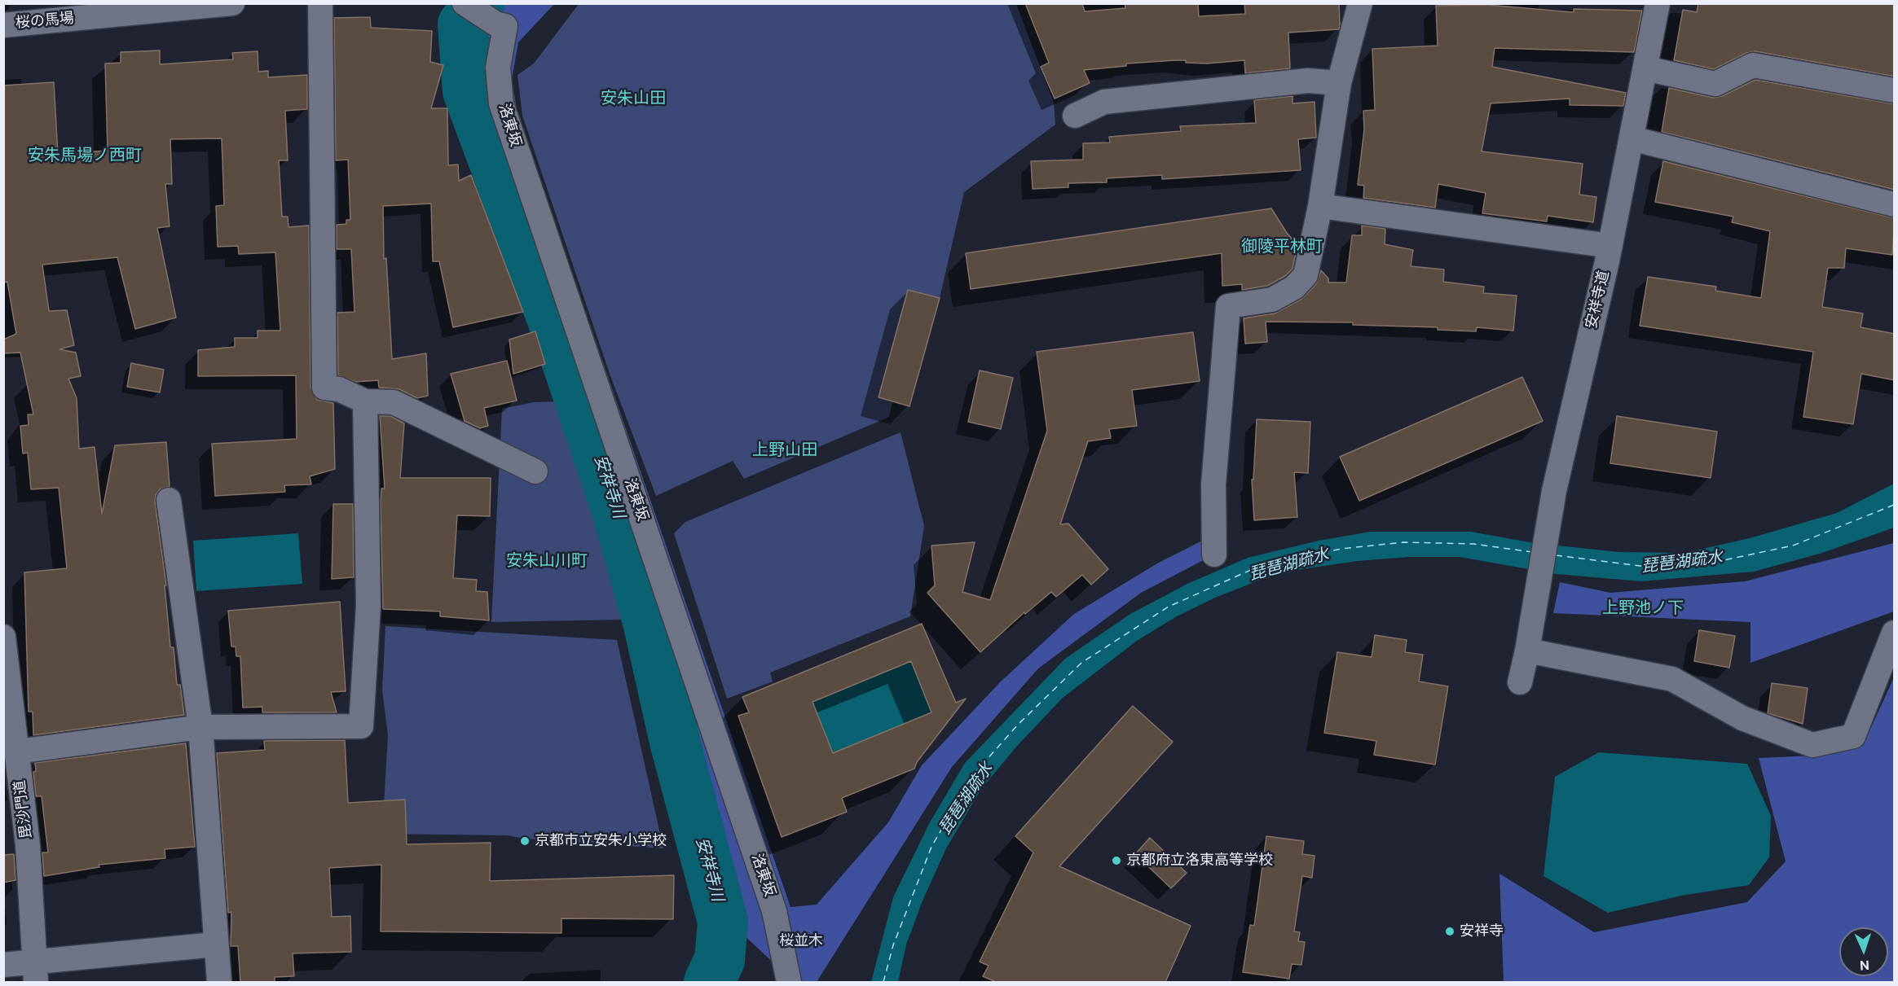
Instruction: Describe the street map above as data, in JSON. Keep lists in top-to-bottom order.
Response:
{
  "streets": {
    "street": [
      "桜の馬場",
      "洛東坂",
      "安祥寺道",
      "毘沙門道"
    ]
  },
  "districts": [
    "安朱山田",
    "安朱馬場ノ西町",
    "御陵平林町",
    "上野山田",
    "安朱山川町",
    "上野池ノ下"
  ],
  "water": ["安祥寺川", "琵琶湖疏水"],
  "parks": ["桜並木"],
  "places": ["京都市立安朱小学校", "京都府立洛東高等学校", "安祥寺"],
  "north": "bottom"
}
